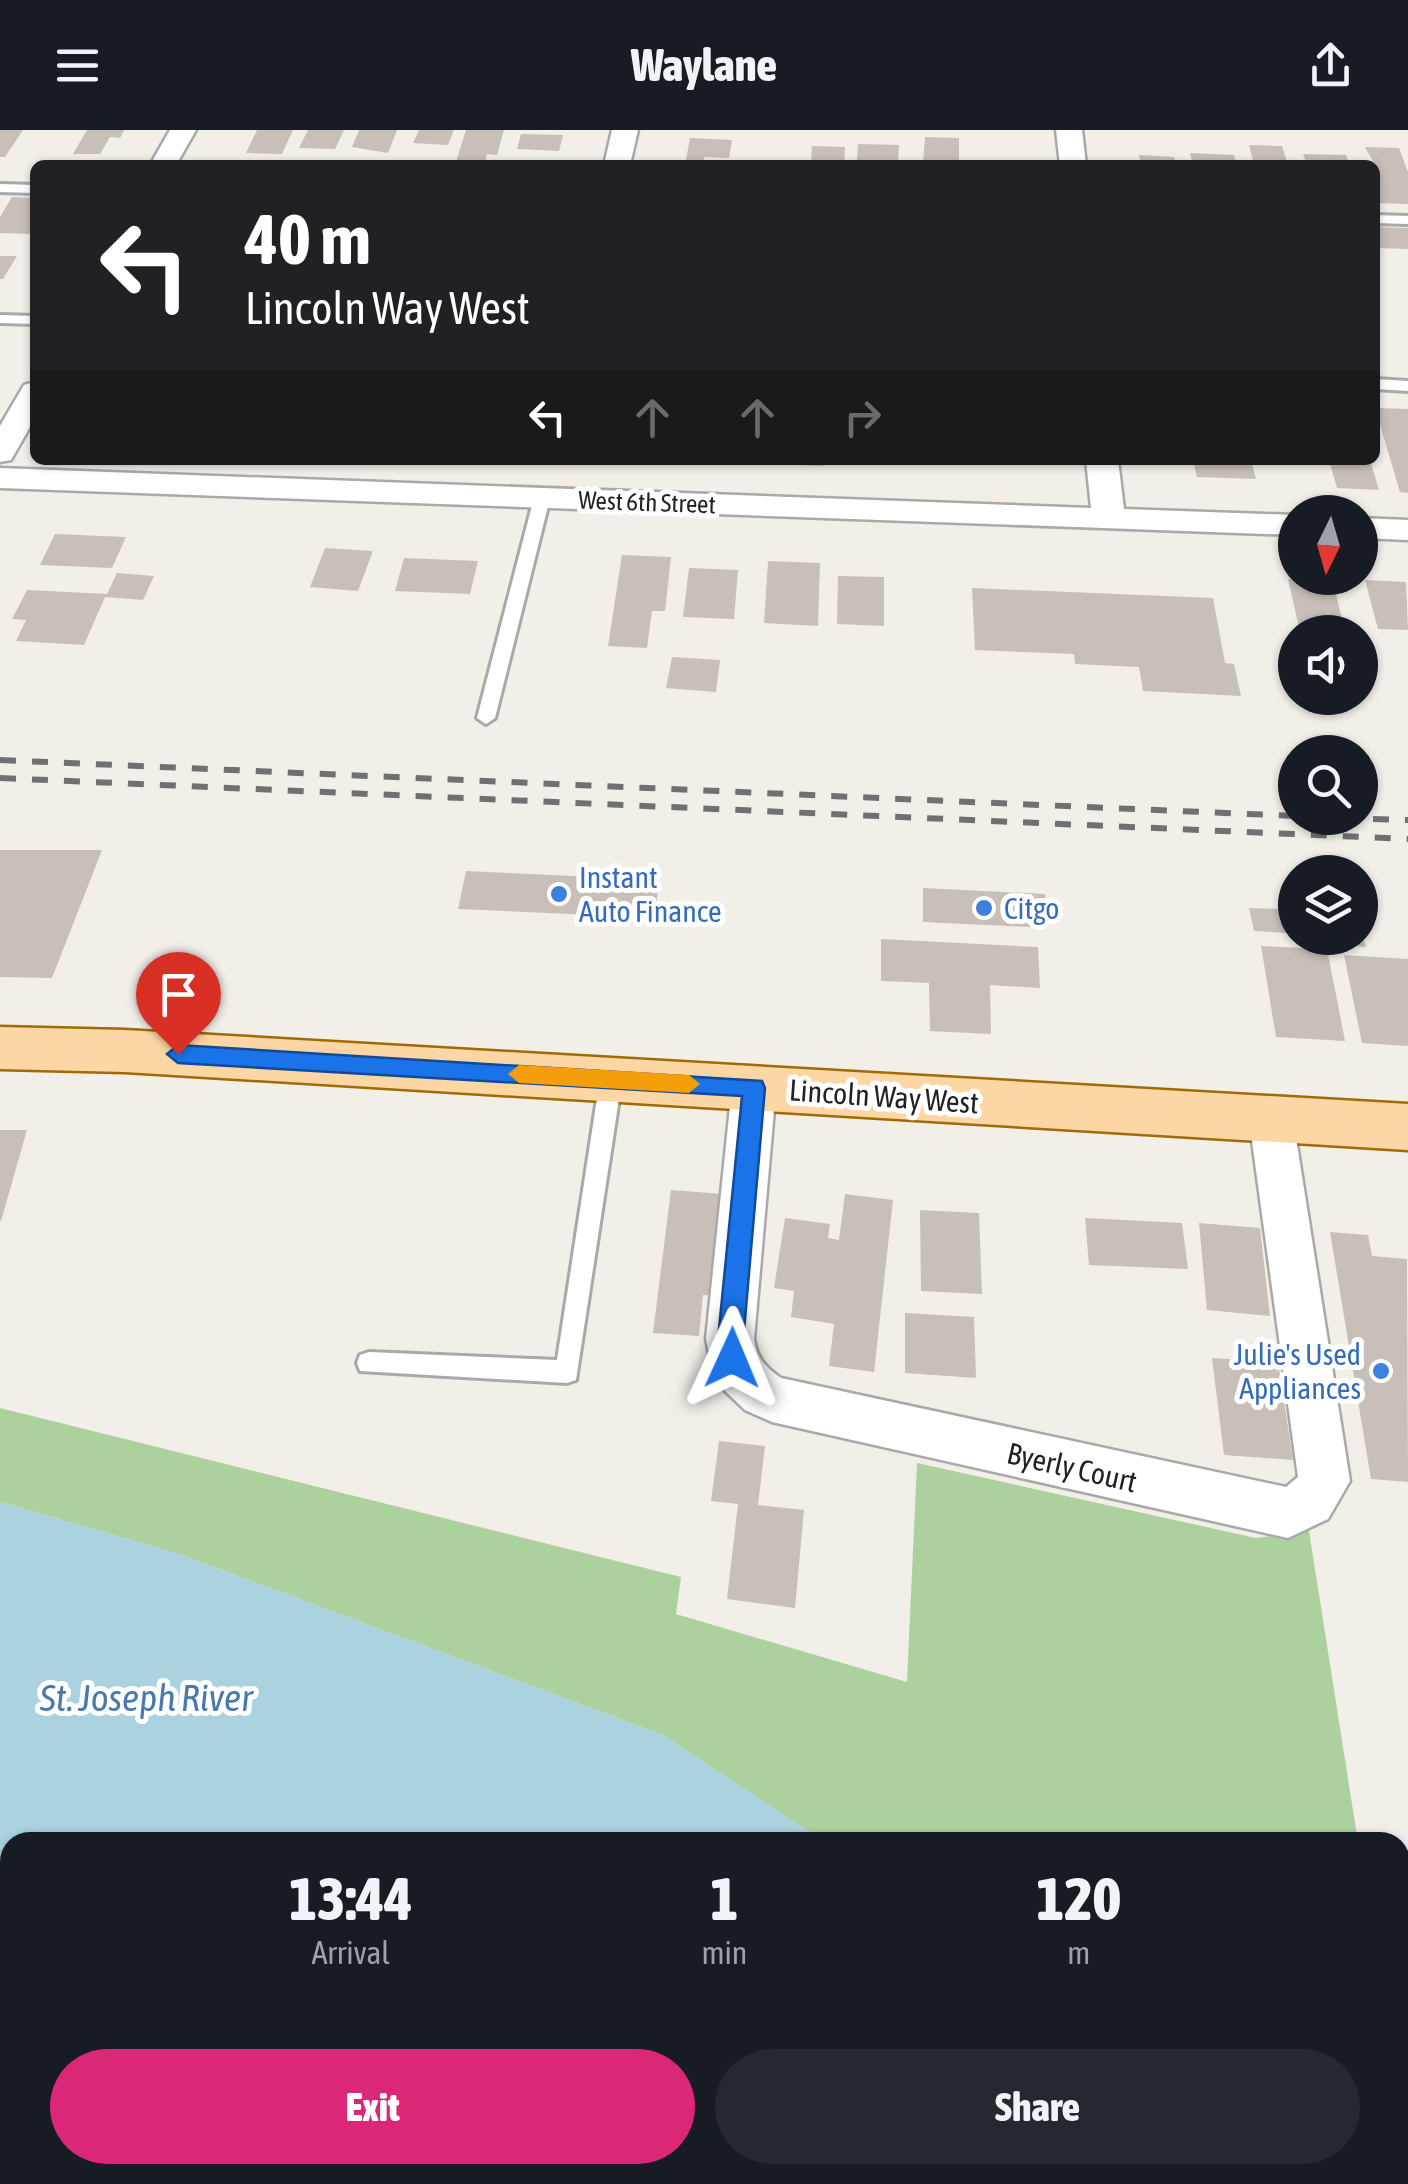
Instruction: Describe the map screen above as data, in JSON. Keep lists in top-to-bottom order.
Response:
{
  "streets": {
    "main road": ["Lincoln Way West"],
    "street": ["West 6th Street", "Byerly Court"]
  },
  "crossings": [
    ["Lincoln Way West", "Byerly Court"]
  ],
  "water": ["St. Joseph River"],
  "places": ["Instant Auto Finance", "Citgo", "Julie's Used Appliances"],
  "north": "bottom",
  "page": {
    "header": "Waylane",
    "turn": ["40 m", "Lincoln Way West"],
    "eta": [
      "13:44",
      "Arrival",
      "1",
      "min",
      "120",
      "m"
    ],
    "buttons": ["Exit", "Share"]
  }
}
